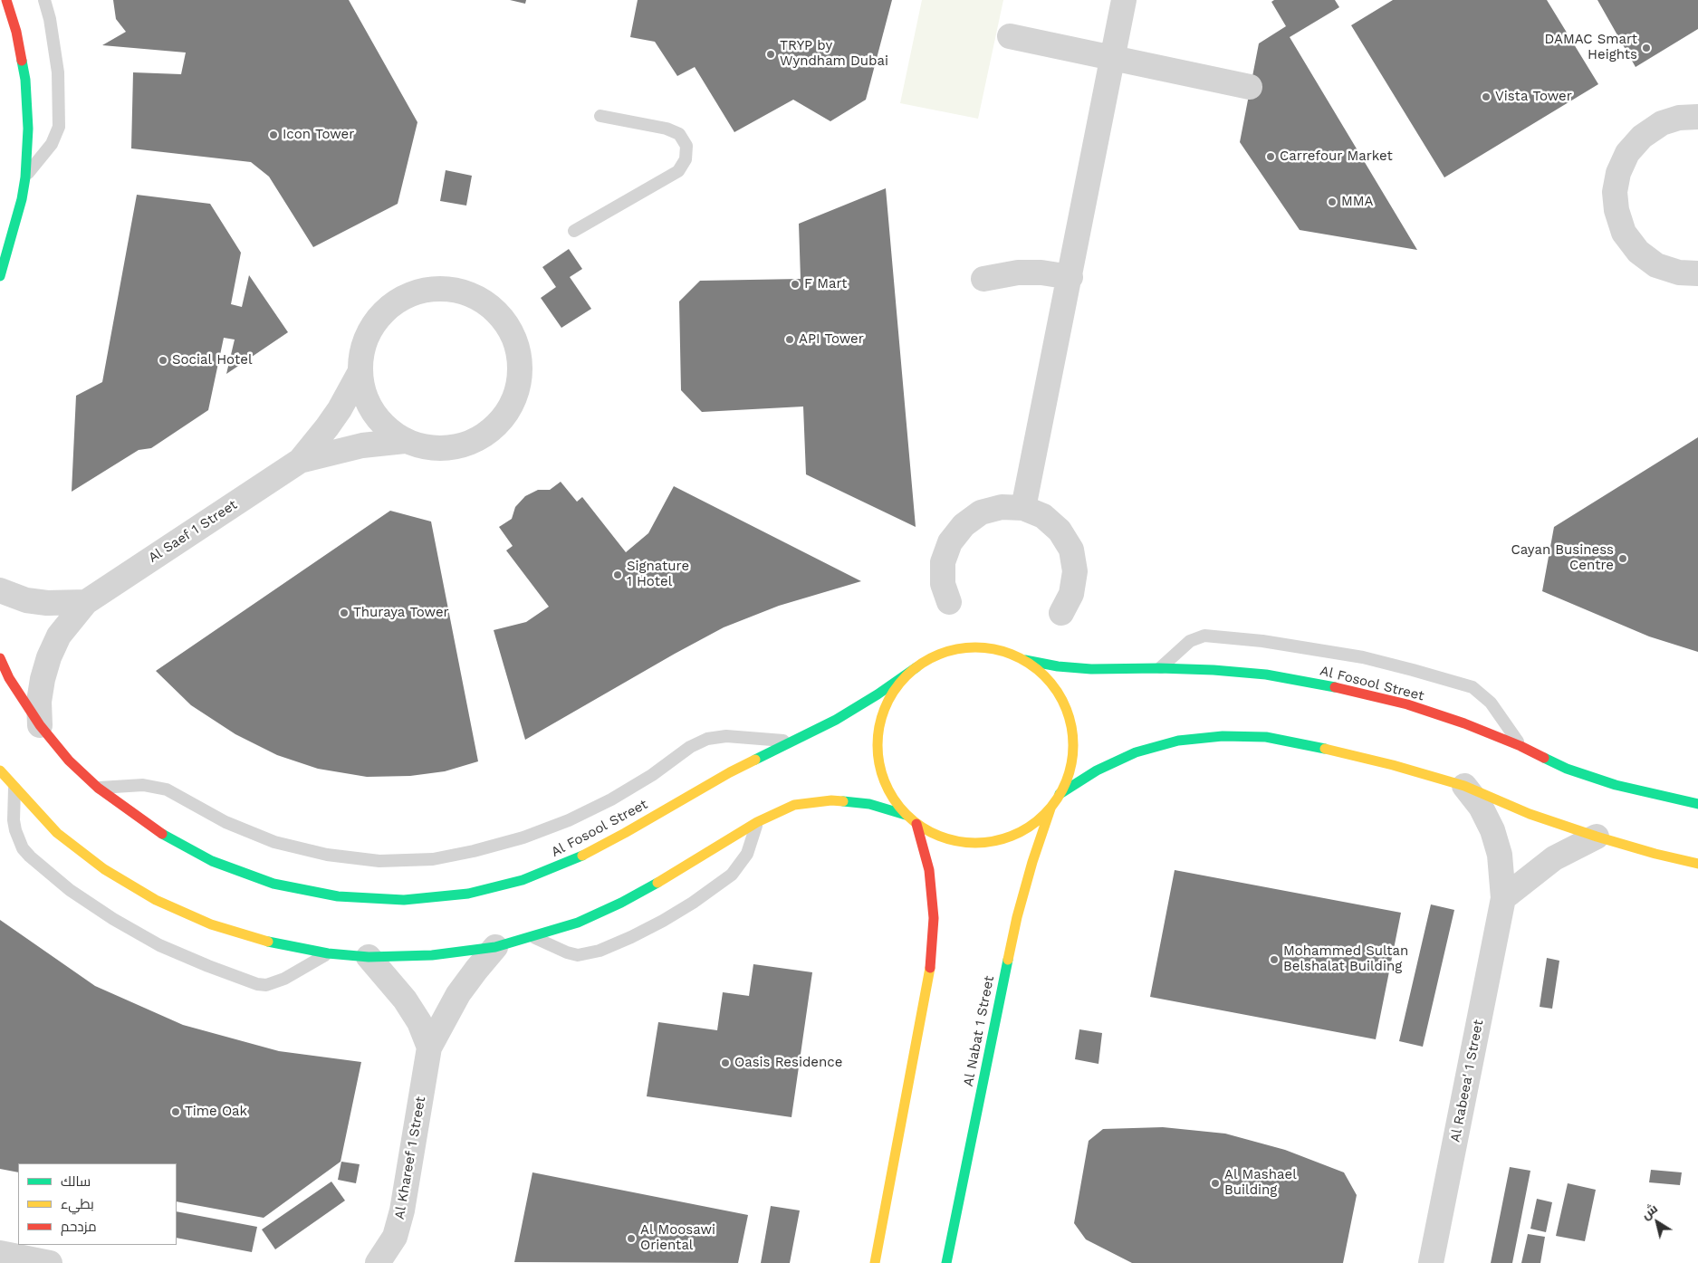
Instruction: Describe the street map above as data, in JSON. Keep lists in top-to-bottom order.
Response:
{
  "streets": {
    "street": [
      "Al Saef 1 Street",
      "Al Fosool Street",
      "Al Nabat 1 Street",
      "Al Rabeea' 1 Street",
      "Al Khareef 1 Street"
    ]
  },
  "crossings": [
    ["Al Saef 1 Street", "Al Fosool Street"]
  ],
  "places": [
    "DAMAC Smart Heights",
    "TRYP by Wyndham Dubai",
    "Vista Tower",
    "Icon Tower",
    "Carrefour Market",
    "MMA",
    "F Mart",
    "API Tower",
    "Social Hotel",
    "Cayan Business Centre",
    "Signature 1 Hotel",
    "Thuraya Tower",
    "Mohammed Sultan Belshalat Building",
    "Oasis Residence",
    "Time Oak",
    "Al Mashael Building",
    "Al Moosawi Oriental"
  ],
  "legend": ["سالك", "بطيء", "مزدحم"],
  "north": "top left"
}
